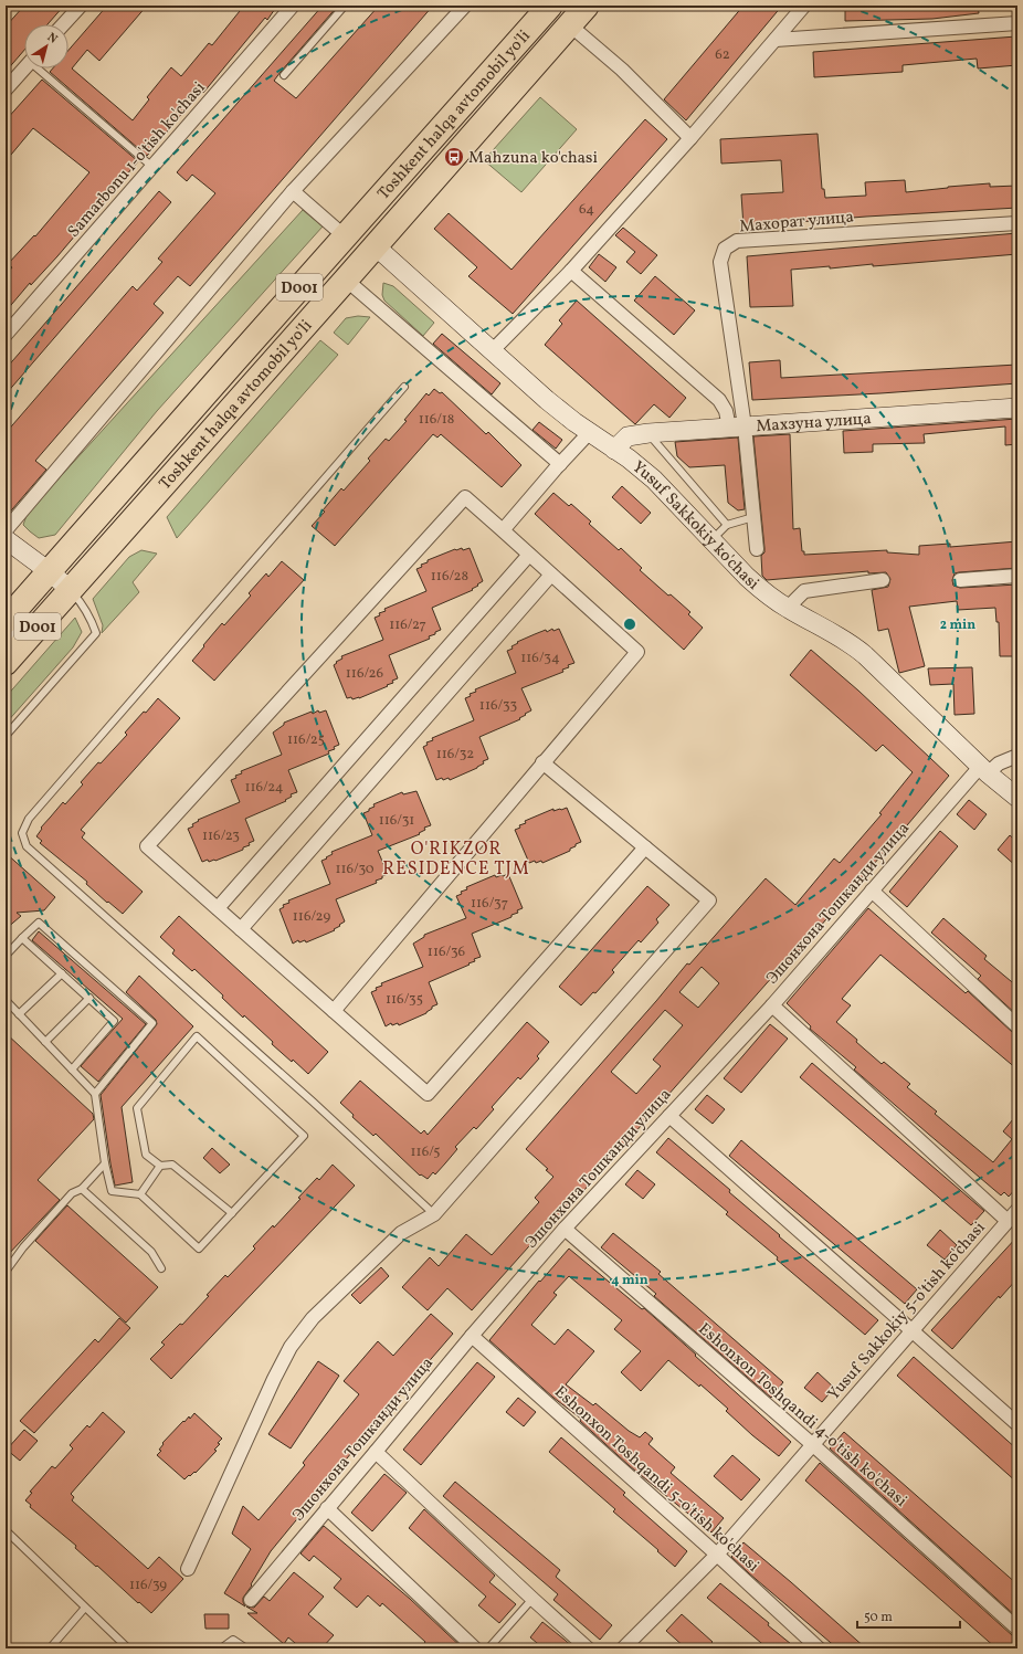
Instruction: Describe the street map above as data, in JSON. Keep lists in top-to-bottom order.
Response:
{
  "streets": {
    "highway": ["Toshkent halqa avtomobil yo'li", "D001"],
    "main road": ["Махзуна улица", "Yusuf Sakkokiy ko'chasi"],
    "street": [
      "Samarbonu 1-o'tish ko'chasi",
      "Махорат улица",
      "Эшонхона Тошканди улица",
      "Yusuf Sakkokiy 5-o'tish ko'chasi",
      "Eshonxon Toshqandi 4-o'tish ko'chasi",
      "Eshonxon Toshqandi 5-o'tish ko'chasi"
    ]
  },
  "crossings": [
    ["Toshkent halqa avtomobil yo'li", "Yusuf Sakkokiy ko'chasi"],
    ["Махорат улица", "Махзуна улица"],
    ["Махзуна улица", "Yusuf Sakkokiy ko'chasi"],
    ["Yusuf Sakkokiy ko'chasi", "Эшонхона Тошканди улица"],
    ["Эшонхона Тошканди улица", "Eshonxon Toshqandi 4-o'tish ko'chasi"],
    ["Эшонхона Тошканди улица", "Eshonxon Toshqandi 5-o'tish ko'chasi"],
    ["Yusuf Sakkokiy 5-o'tish ko'chasi", "Eshonxon Toshqandi 4-o'tish ko'chasi"],
    ["Yusuf Sakkokiy 5-o'tish ko'chasi", "Eshonxon Toshqandi 5-o'tish ko'chasi"]
  ],
  "districts": ["O'RIKZOR RESIDENCE TJM"],
  "places": {
    "bus stop": ["Mahzuna ko'chasi"]
  },
  "house_numbers": [
    "62",
    "64",
    "116/18",
    "116/28",
    "116/27",
    "116/34",
    "116/26",
    "116/33",
    "116/25",
    "116/32",
    "116/24",
    "116/31",
    "116/23",
    "116/30",
    "116/37",
    "116/29",
    "116/36",
    "116/35",
    "116/5",
    "116/39"
  ],
  "scale_bar": "50 m",
  "north": "top right",
  "rings": ["2 min", "4 min"]
}
